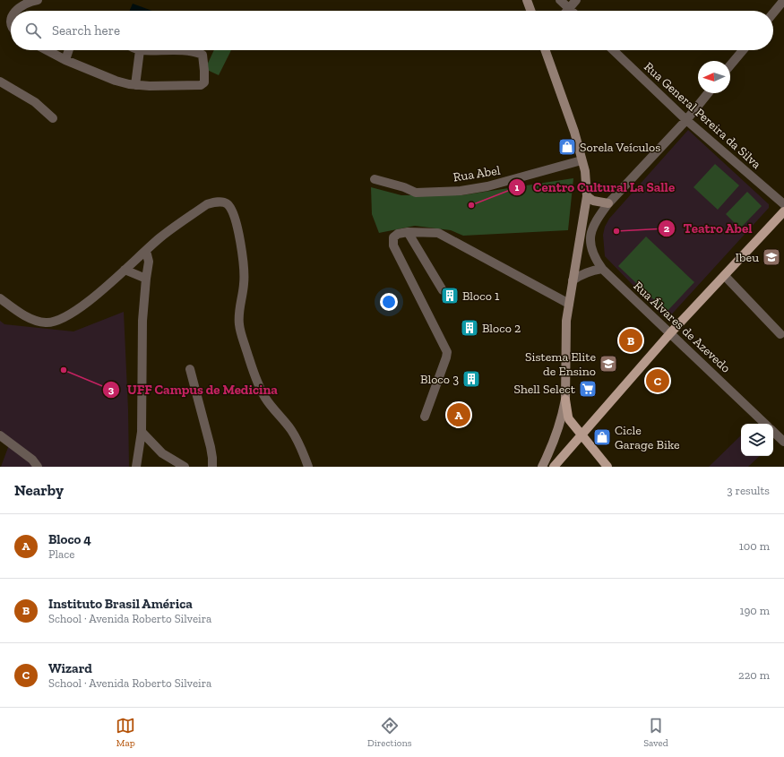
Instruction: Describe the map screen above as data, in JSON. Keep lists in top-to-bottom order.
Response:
{
  "streets": {
    "street": ["Rua General Pereira da Silva", "Rua Abel", "Rua Álvares de Azevedo"]
  },
  "crossings": [
    ["Rua General Pereira da Silva", "Rua Álvares de Azevedo"]
  ],
  "places": {
    "shop": ["Sorela Veículos", "Cicle Garage Bike"],
    "other": ["Centro Cultural La Salle", "Teatro Abel", "UFF Campus de Medicina"],
    "school or university": ["Ibeu", "Sistema Elite de Ensino"],
    "building": ["Bloco 1", "Bloco 2", "Bloco 3"],
    "supermarket": ["Shell Select"]
  },
  "north": "left",
  "page": {
    "search": "Search here",
    "pins": ["B", "C", "A"],
    "heading": ["Nearby", "3 results"],
    "list": [
      {
        "mark": "A",
        "name": "Bloco 4",
        "note": "Place",
        "value": "100 m"
      },
      {
        "mark": "B",
        "name": "Instituto Brasil América",
        "note": "School · Avenida Roberto Silveira",
        "value": "190 m"
      },
      {
        "mark": "C",
        "name": "Wizard",
        "note": "School · Avenida Roberto Silveira",
        "value": "220 m"
      }
    ],
    "nav": ["Map", "Directions", "Saved"]
  }
}
